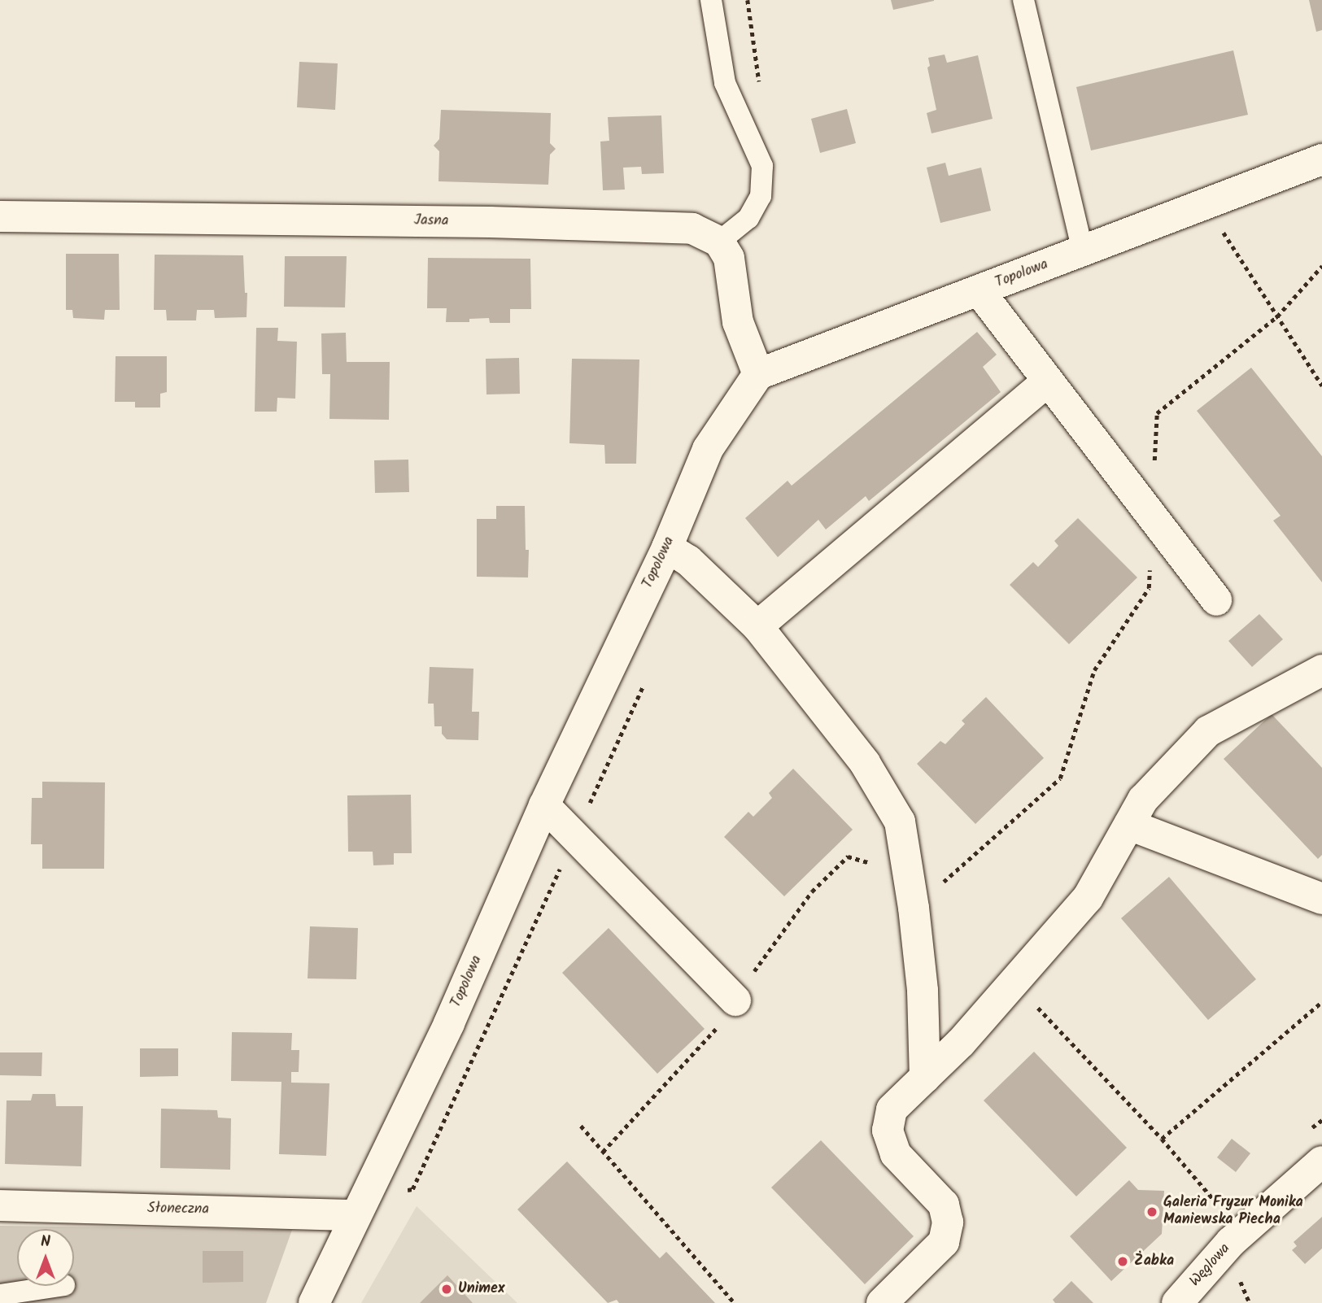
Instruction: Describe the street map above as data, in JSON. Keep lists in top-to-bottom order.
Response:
{
  "streets": {
    "street": [
      "Jasna",
      "Topolowa",
      "Słoneczna",
      "Węglowa"
    ]
  },
  "crossings": [
    ["Topolowa", "Słoneczna"]
  ],
  "places": ["Galeria Fryzur Monika Maniewska Piecha", "Żabka", "Unimex"],
  "north": "top"
}
